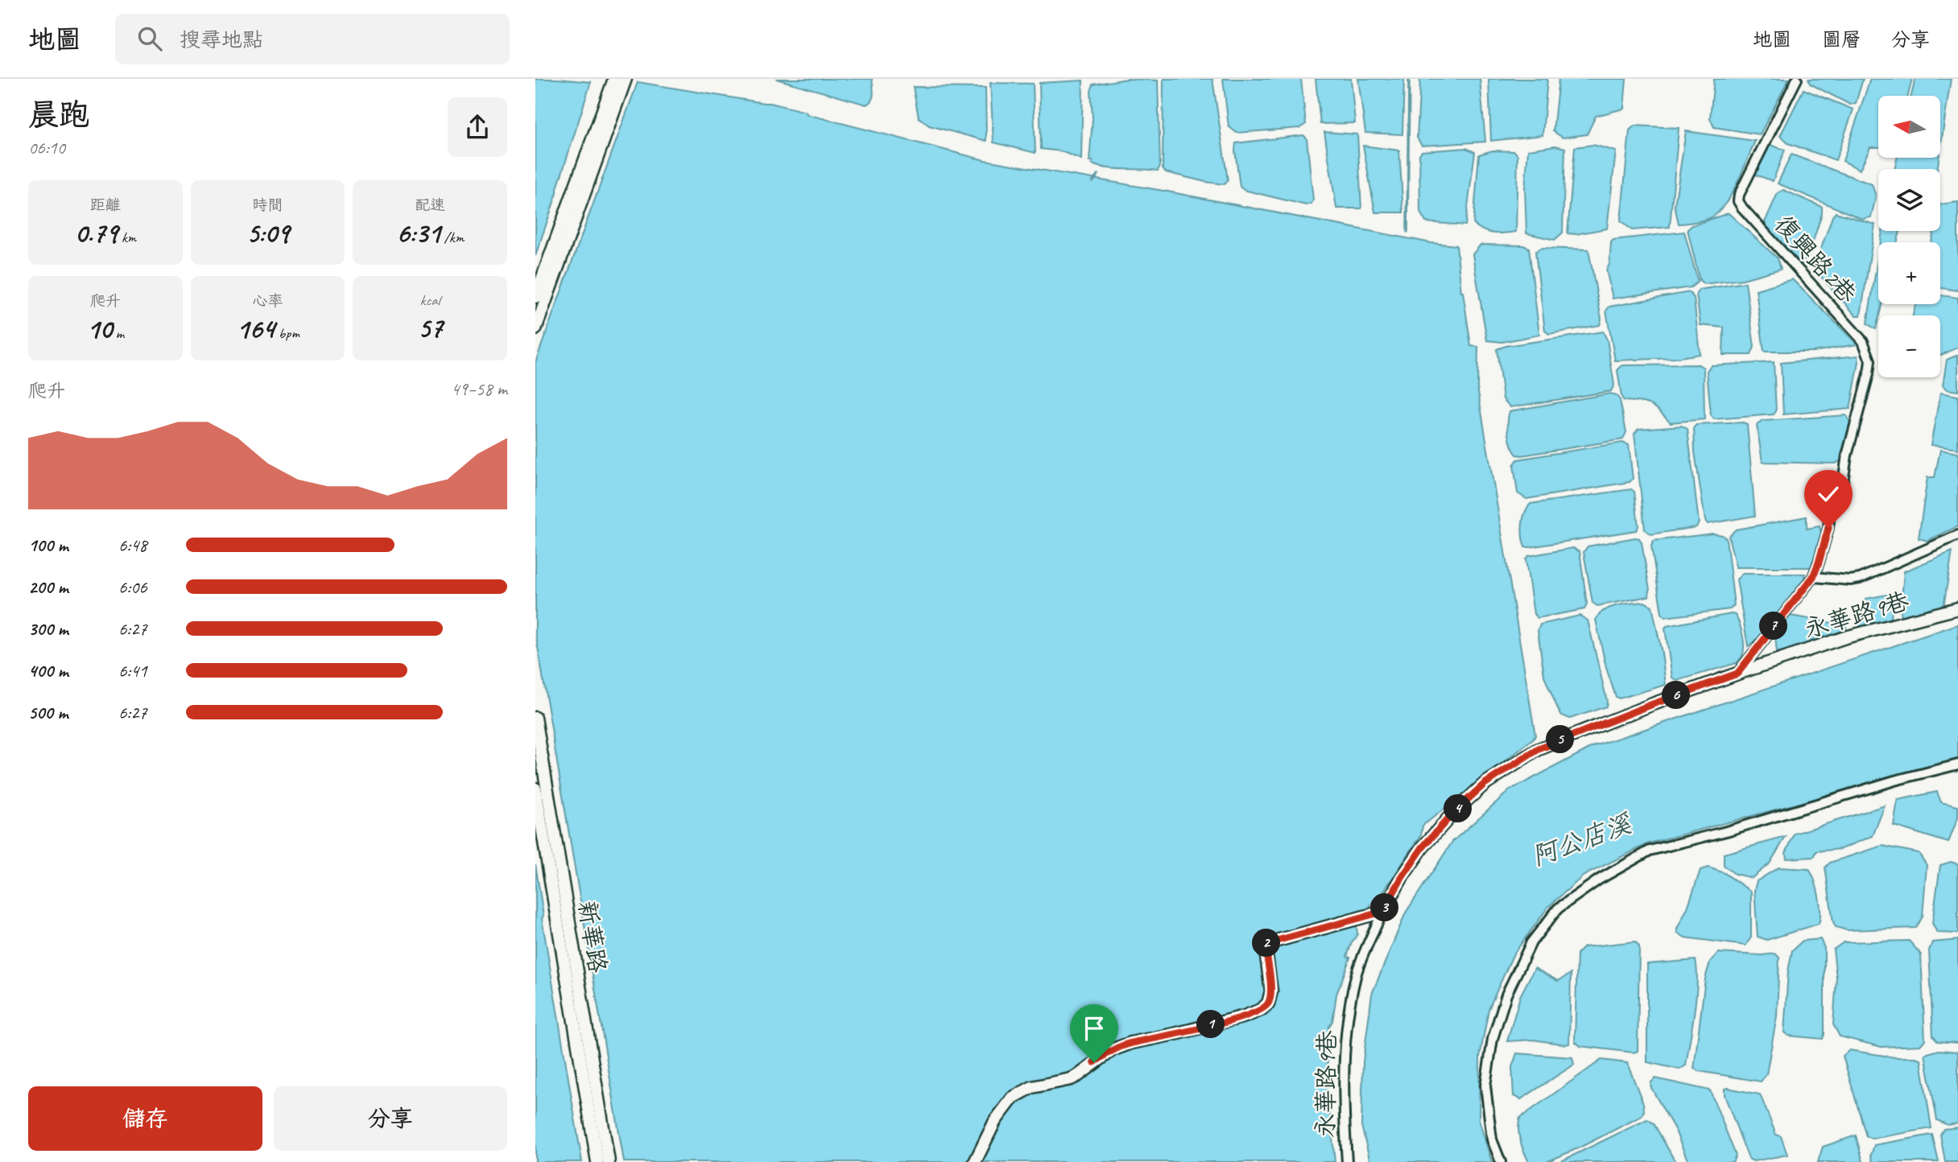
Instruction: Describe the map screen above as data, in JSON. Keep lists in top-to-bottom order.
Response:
{
  "streets": {
    "street": ["復興路2巷", "永華路9巷", "新華路"]
  },
  "crossings": [
    ["復興路2巷", "永華路9巷"]
  ],
  "water": ["阿公店溪"],
  "north": "left",
  "page": {
    "header": "地圖",
    "search": "搜尋地點",
    "nav": ["地圖", "圖層", "分享"],
    "heading": ["晨跑", "06:10"],
    "map_buttons": ["+", "−"],
    "stats": [
      ["距離", "0.79 km"],
      ["時間", "5:09"],
      ["配速", "6:31 /km"],
      ["爬升", "10 m"],
      ["心率", "164 bpm"],
      ["kcal", "57"]
    ],
    "chart": ["爬升", "49–58 m"],
    "list": [
      {
        "name": "100 m",
        "note": "6:48"
      },
      {
        "name": "200 m",
        "note": "6:06"
      },
      {
        "name": "300 m",
        "note": "6:27"
      },
      {
        "name": "400 m",
        "note": "6:41"
      },
      {
        "name": "500 m",
        "note": "6:27"
      }
    ],
    "pins": [
      "7",
      "6",
      "5",
      "4",
      "3",
      "2",
      "1"
    ],
    "buttons": ["儲存", "分享"]
  }
}
